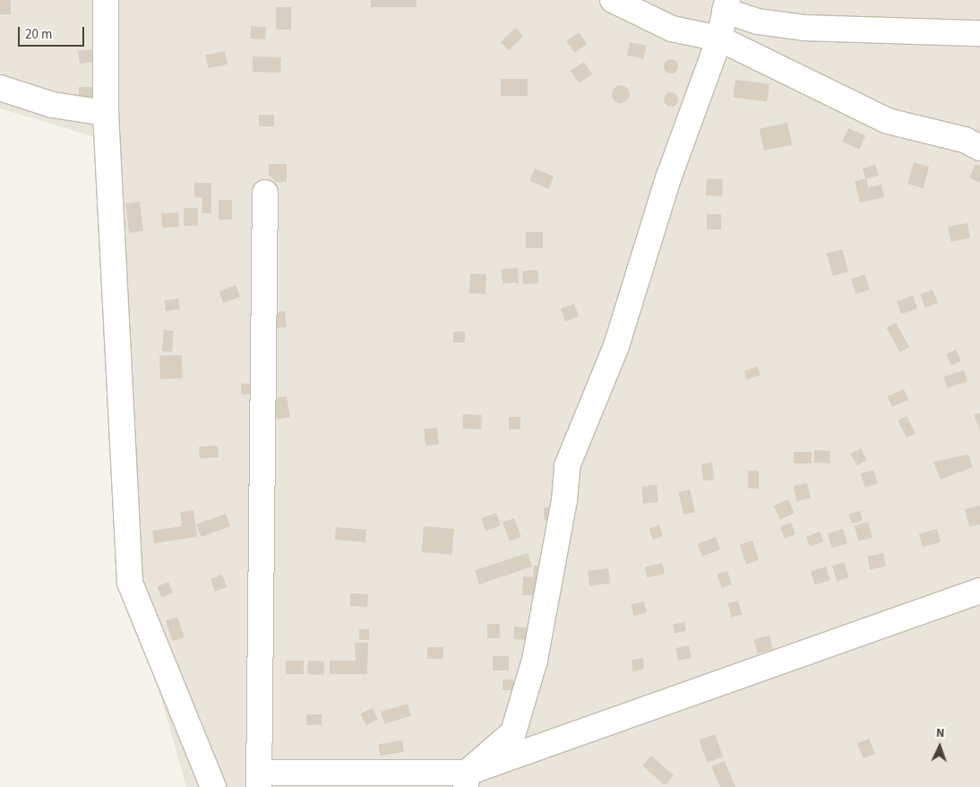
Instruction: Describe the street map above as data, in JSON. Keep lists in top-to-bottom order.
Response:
{
  "scale_bar": "20 m",
  "north": "top"
}
